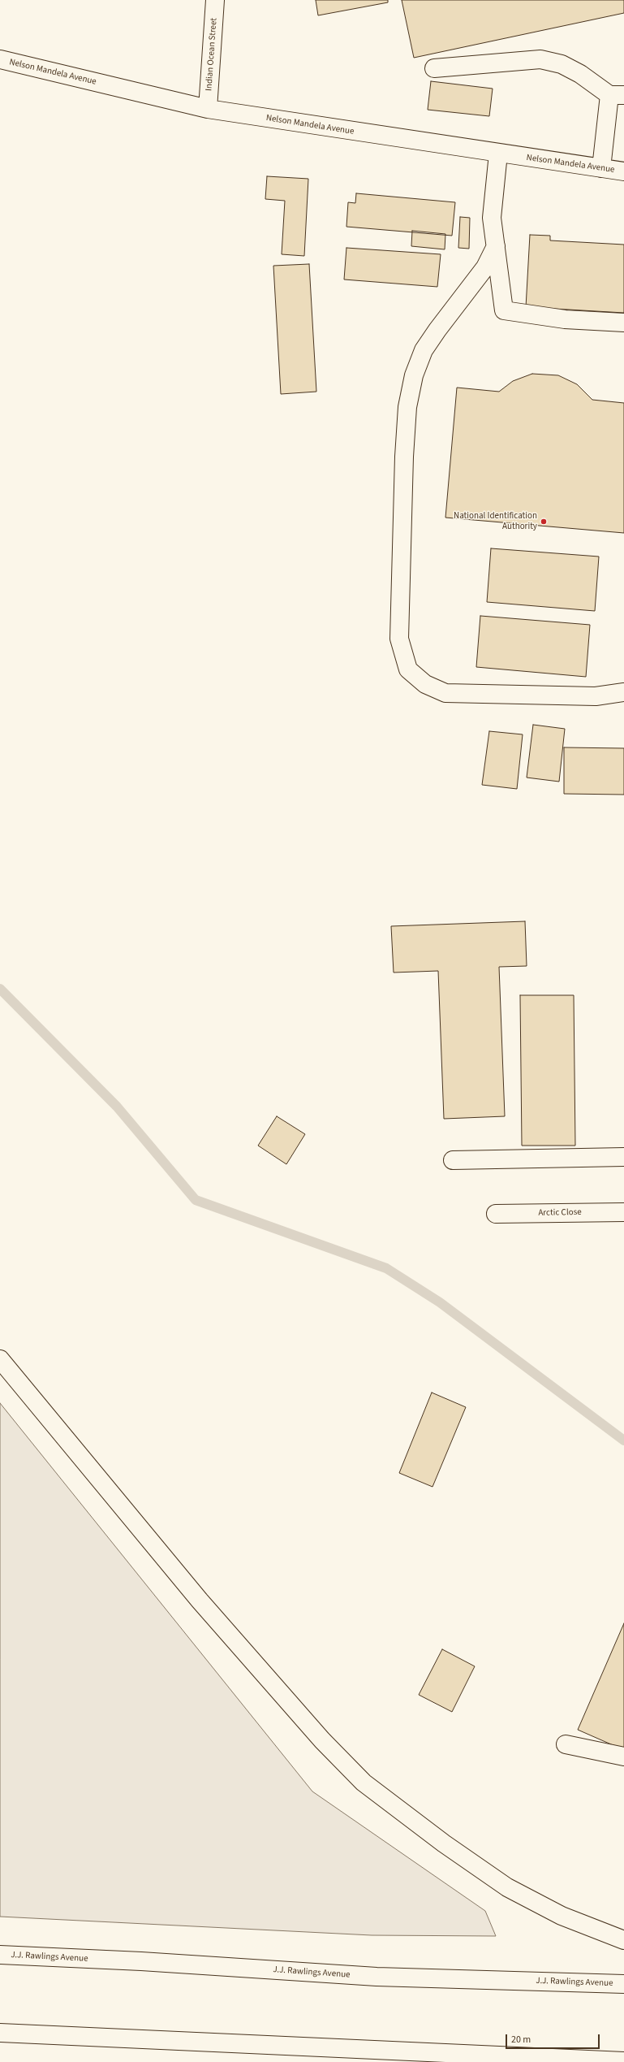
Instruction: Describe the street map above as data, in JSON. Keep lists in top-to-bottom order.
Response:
{
  "streets": {
    "main road": [
      "Indian Ocean Street",
      "Nelson Mandela Avenue",
      "Arctic Close",
      "J.J. Rawlings Avenue"
    ]
  },
  "crossings": [
    ["Indian Ocean Street", "Nelson Mandela Avenue"]
  ],
  "places": ["National Identification Authority"],
  "scale_bar": "20 m"
}
